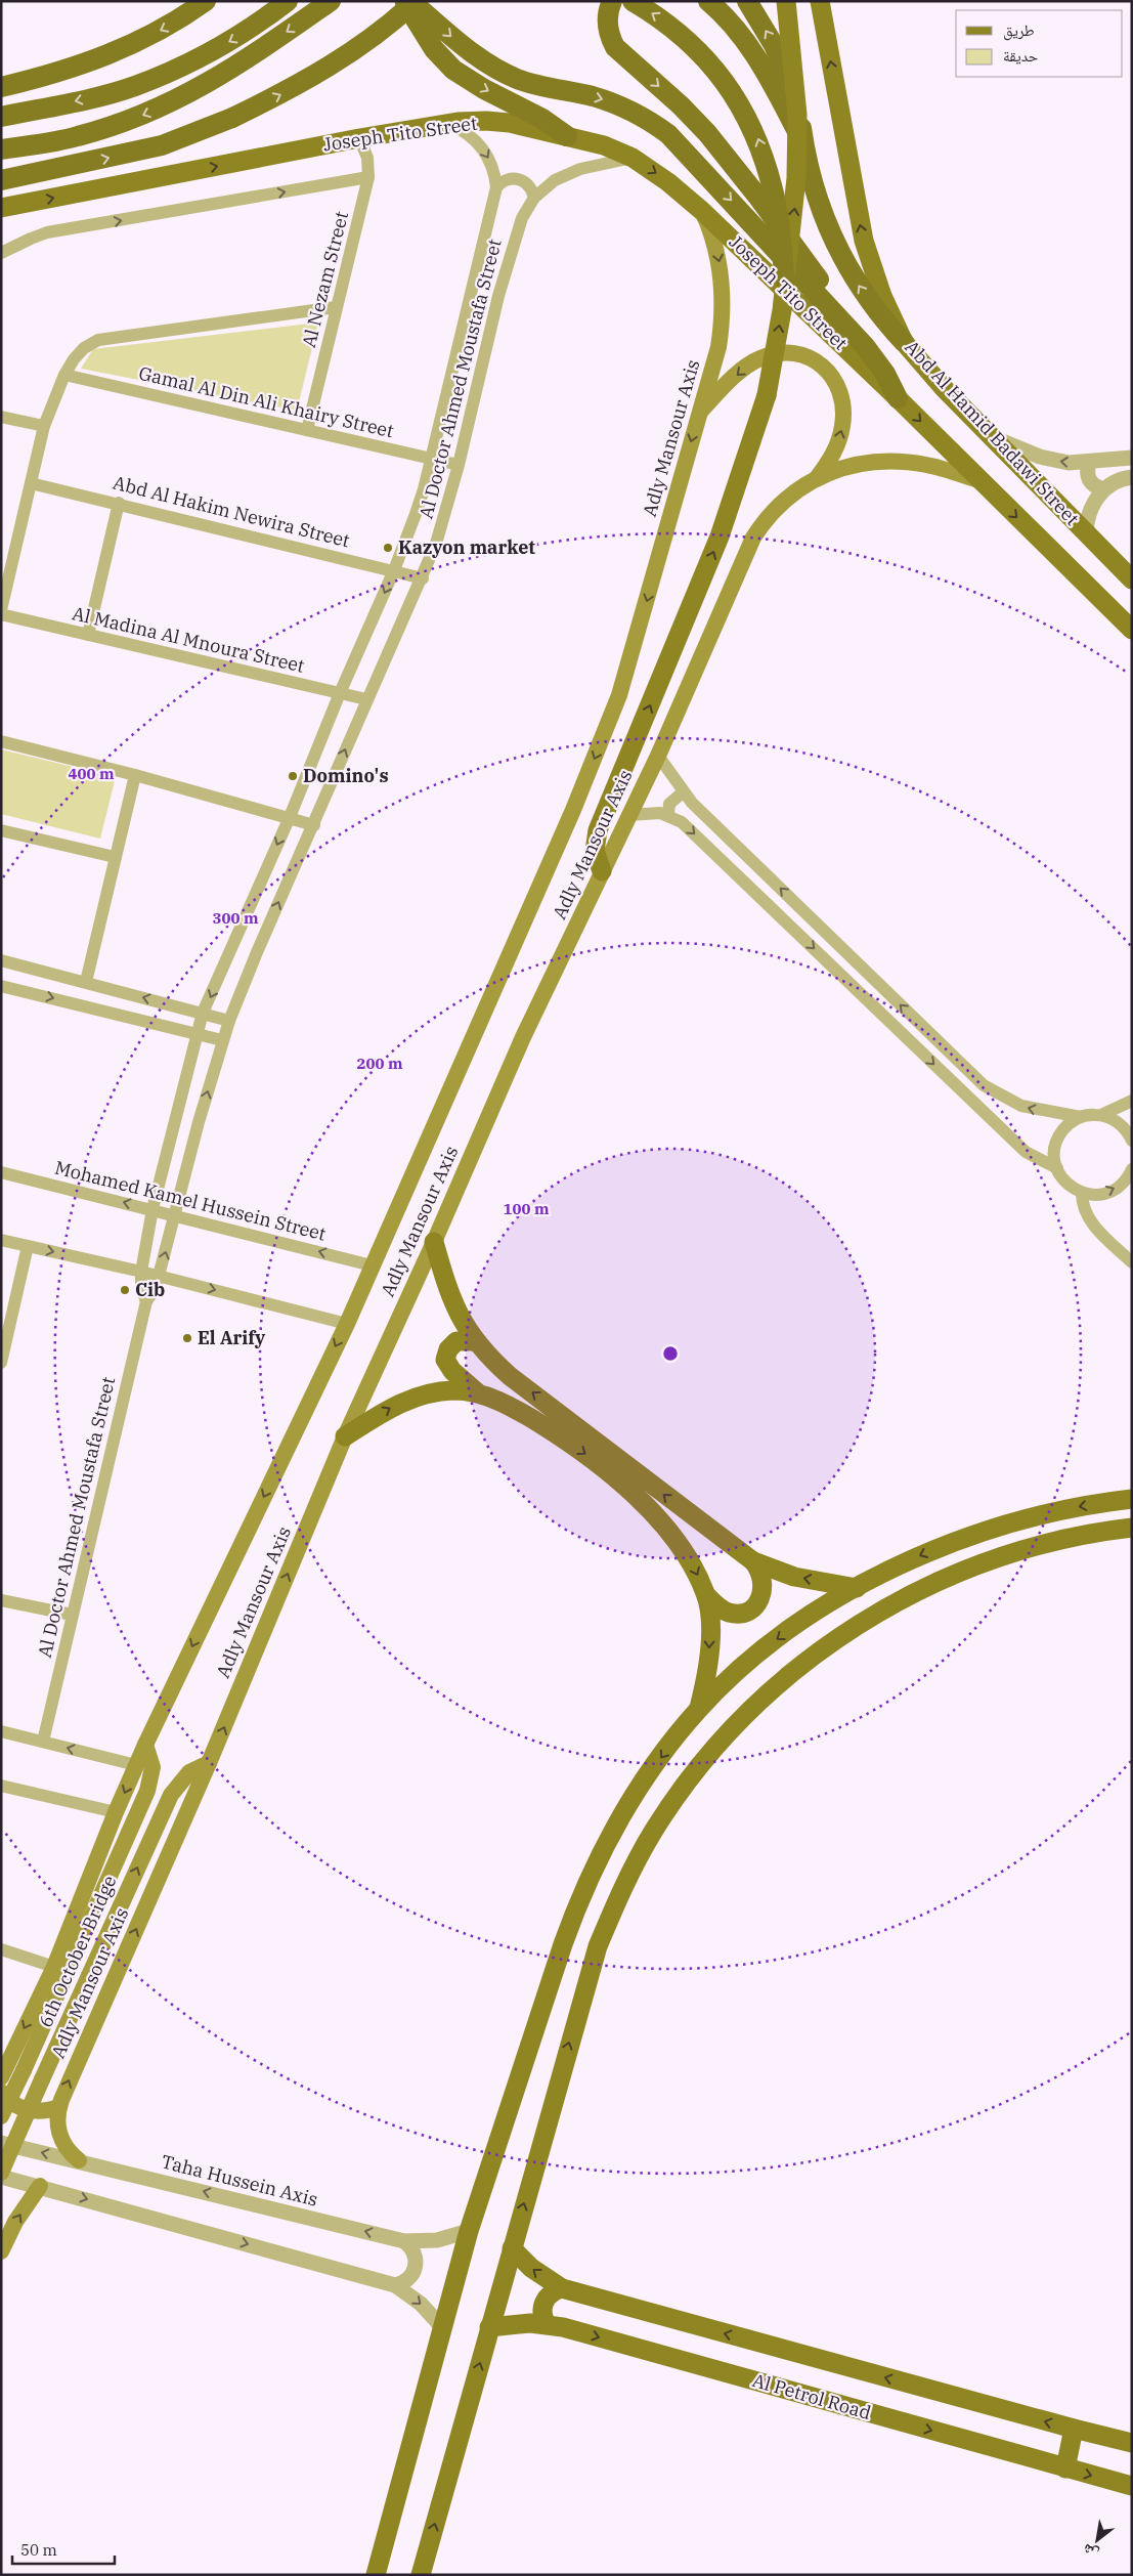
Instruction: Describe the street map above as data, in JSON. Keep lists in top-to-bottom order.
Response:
{
  "streets": {
    "main road": [
      "Joseph Tito Street",
      "Abd Al Hamid Badawi Street",
      "Adly Mansour Axis",
      "6th October Bridge",
      "Al Petrol Road"
    ],
    "street": [
      "Al Nezam Street",
      "Al Doctor Ahmed Moustafa Street",
      "Gamal Al Din Ali Khairy Street",
      "Abd Al Hakim Newira Street",
      "Al Madina Al Mnoura Street",
      "Mohamed Kamel Hussein Street",
      "Taha Hussein Axis"
    ]
  },
  "crossings": [
    ["Joseph Tito Street", "Al Nezam Street"],
    ["Joseph Tito Street", "Al Doctor Ahmed Moustafa Street"],
    ["Joseph Tito Street", "Abd Al Hamid Badawi Street"],
    ["Joseph Tito Street", "Adly Mansour Axis"],
    ["Al Nezam Street", "Gamal Al Din Ali Khairy Street"],
    ["Al Doctor Ahmed Moustafa Street", "Gamal Al Din Ali Khairy Street"],
    ["Al Doctor Ahmed Moustafa Street", "Abd Al Hakim Newira Street"],
    ["Al Doctor Ahmed Moustafa Street", "Al Madina Al Mnoura Street"],
    ["Al Doctor Ahmed Moustafa Street", "Mohamed Kamel Hussein Street"],
    ["Abd Al Hamid Badawi Street", "Adly Mansour Axis"],
    ["Adly Mansour Axis", "Mohamed Kamel Hussein Street"],
    ["Adly Mansour Axis", "6th October Bridge"],
    ["Adly Mansour Axis", "Taha Hussein Axis"]
  ],
  "one_way": ["Joseph Tito Street"],
  "places": [
    "Kazyon market",
    "Domino's",
    "Cib",
    "El Arify"
  ],
  "legend": ["طريق", "حديقة"],
  "scale_bar": "50 m",
  "north": "bottom left",
  "rings": [
    "400 m",
    "300 m",
    "200 m",
    "100 m"
  ]
}
